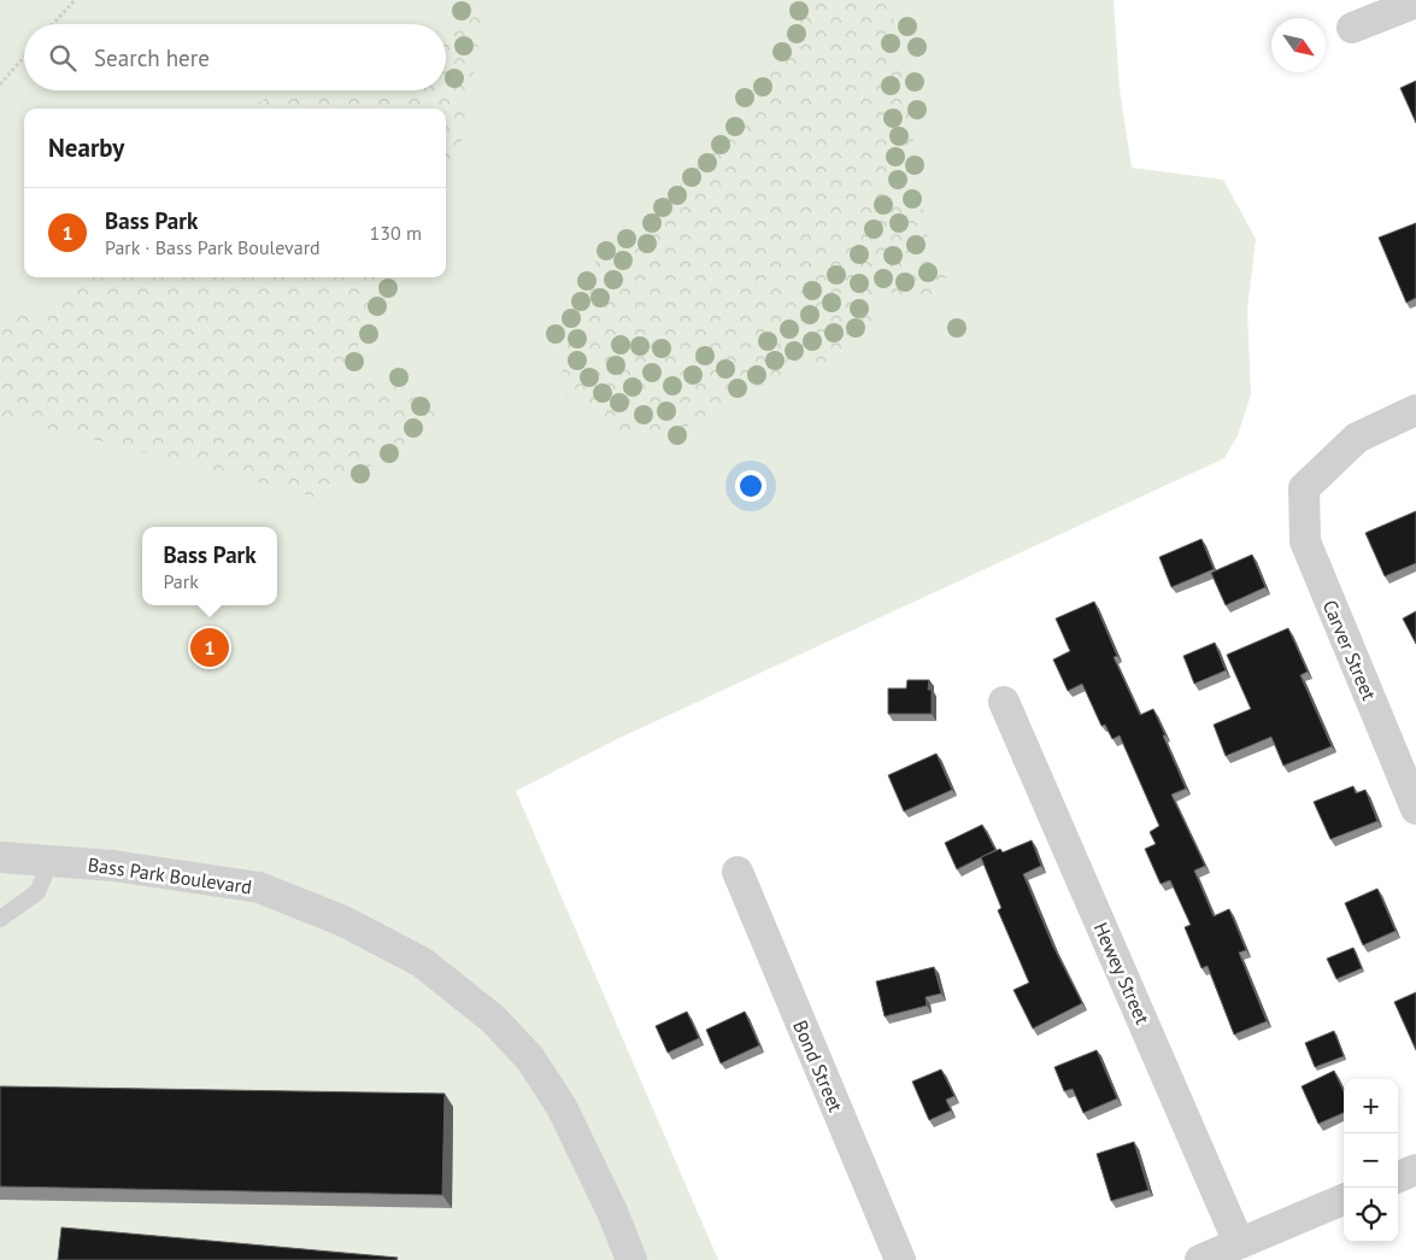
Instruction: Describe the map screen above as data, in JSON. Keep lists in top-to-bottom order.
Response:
{
  "streets": {
    "street": [
      "Carver Street",
      "Bass Park Boulevard",
      "Hewey Street",
      "Bond Street"
    ]
  },
  "north": "bottom right",
  "page": {
    "search": "Search here",
    "heading": "Nearby",
    "list": [
      {
        "mark": "1",
        "name": "Bass Park",
        "note": "Park · Bass Park Boulevard",
        "value": "130 m"
      }
    ],
    "popup": ["Bass Park", "Park"],
    "pins": "1",
    "map_buttons": ["+", "−"]
  }
}
